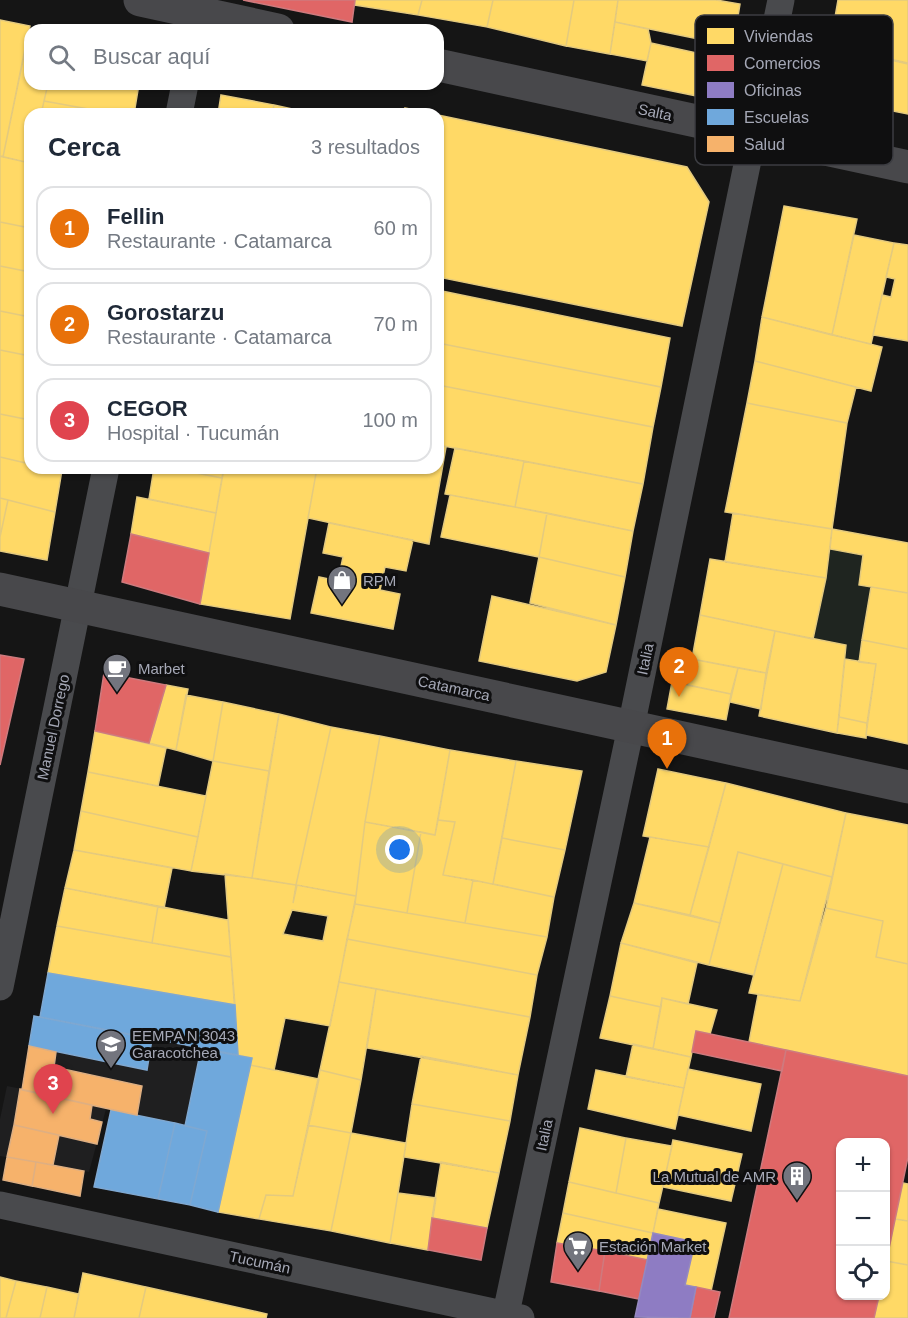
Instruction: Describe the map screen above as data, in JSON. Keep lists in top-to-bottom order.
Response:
{
  "streets": {
    "main road": ["Salta", "Catamarca"],
    "street": ["Italia", "Manuel Dorrego", "Tucumán"]
  },
  "crossings": [
    ["Italia", "Catamarca"],
    ["Italia", "Tucumán"],
    ["Catamarca", "Manuel Dorrego"]
  ],
  "places": {
    "shop": ["RPM"],
    "cafe": ["Marbet"],
    "school or university": ["EEMPA N 3043 Garacotchea"],
    "building": ["La Mutual de AMR"],
    "supermarket": ["Estación Market"]
  },
  "legend": [
    "Viviendas",
    "Comercios",
    "Oficinas",
    "Escuelas",
    "Salud"
  ],
  "page": {
    "search": "Buscar aquí",
    "heading": ["Cerca", "3 resultados"],
    "list": [
      {
        "mark": "1",
        "name": "Fellin",
        "note": "Restaurante · Catamarca",
        "value": "60 m"
      },
      {
        "mark": "2",
        "name": "Gorostarzu",
        "note": "Restaurante · Catamarca",
        "value": "70 m"
      },
      {
        "mark": "3",
        "name": "CEGOR",
        "note": "Hospital · Tucumán",
        "value": "100 m"
      }
    ],
    "pins": ["2", "1", "3"],
    "map_buttons": ["+", "−"]
  }
}
